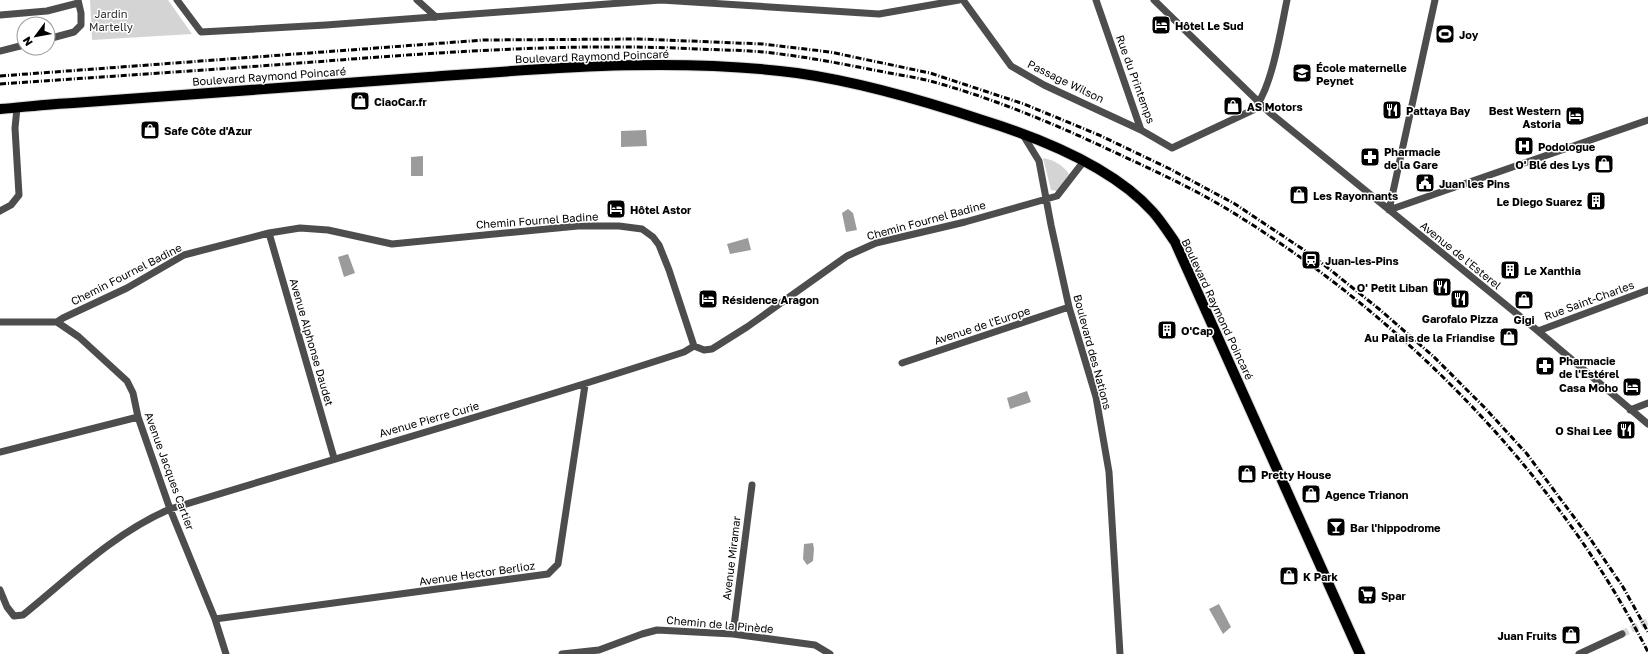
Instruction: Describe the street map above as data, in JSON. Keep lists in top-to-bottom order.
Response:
{
  "streets": {
    "main road": ["Boulevard Raymond Poincaré"],
    "street": [
      "Rue du Printemps",
      "Passage Wilson",
      "Chemin Fournel Badine",
      "Avenue de l'Esterel",
      "Rue Saint-Charles",
      "Avenue de l'Europe",
      "Avenue Alphonse Daudet",
      "Boulevard des Nations",
      "Avenue Pierre Curie",
      "Avenue Jacques Cartier",
      "Avenue Miramar",
      "Avenue Hector Berlioz",
      "Chemin de la Pinède"
    ]
  },
  "crossings": [
    ["Boulevard Raymond Poincaré", "Chemin Fournel Badine"],
    ["Boulevard Raymond Poincaré", "Boulevard des Nations"],
    ["Rue du Printemps", "Passage Wilson"],
    ["Rue du Printemps", "Avenue de l'Esterel"],
    ["Chemin Fournel Badine", "Avenue Alphonse Daudet"],
    ["Chemin Fournel Badine", "Boulevard des Nations"],
    ["Chemin Fournel Badine", "Avenue Pierre Curie"],
    ["Chemin Fournel Badine", "Avenue Jacques Cartier"],
    ["Avenue de l'Esterel", "Rue Saint-Charles"],
    ["Avenue de l'Europe", "Boulevard des Nations"],
    ["Avenue Alphonse Daudet", "Avenue Pierre Curie"],
    ["Avenue Pierre Curie", "Avenue Jacques Cartier"],
    ["Avenue Pierre Curie", "Avenue Hector Berlioz"],
    ["Avenue Jacques Cartier", "Avenue Hector Berlioz"],
    ["Avenue Miramar", "Chemin de la Pinède"]
  ],
  "parks": ["Jardin Martelly"],
  "places": {
    "hotel": [
      "Hôtel Le Sud",
      "Best Western Astoria",
      "Hôtel Astor",
      "Résidence Aragon",
      "Casa Moho"
    ],
    "sports": ["Joy"],
    "school or university": ["École maternelle Peynet"],
    "shop": [
      "CiaoCar.fr",
      "AS Motors",
      "Safe Côte d'Azur",
      "O' Blé des Lys",
      "Les Rayonnants",
      "Gigi",
      "Au Palais de la Friandise",
      "Pretty House",
      "Agence Trianon",
      "K Park",
      "Juan Fruits"
    ],
    "restaurant": [
      "Pattaya Bay",
      "O' Petit Liban",
      "Garofalo Pizza",
      "O Shai Lee"
    ],
    "hospital": ["Podologue"],
    "pharmacy": ["Pharmacie de la Gare", "Pharmacie de l'Estérel"],
    "public building": ["Juan les Pins"],
    "building": ["Le Diego Suarez", "Le Xanthia", "O'Cap"],
    "station": ["Juan-les-Pins"],
    "bar": ["Bar l'hippodrome"],
    "supermarket": ["Spar"]
  },
  "north": "bottom left"
}
